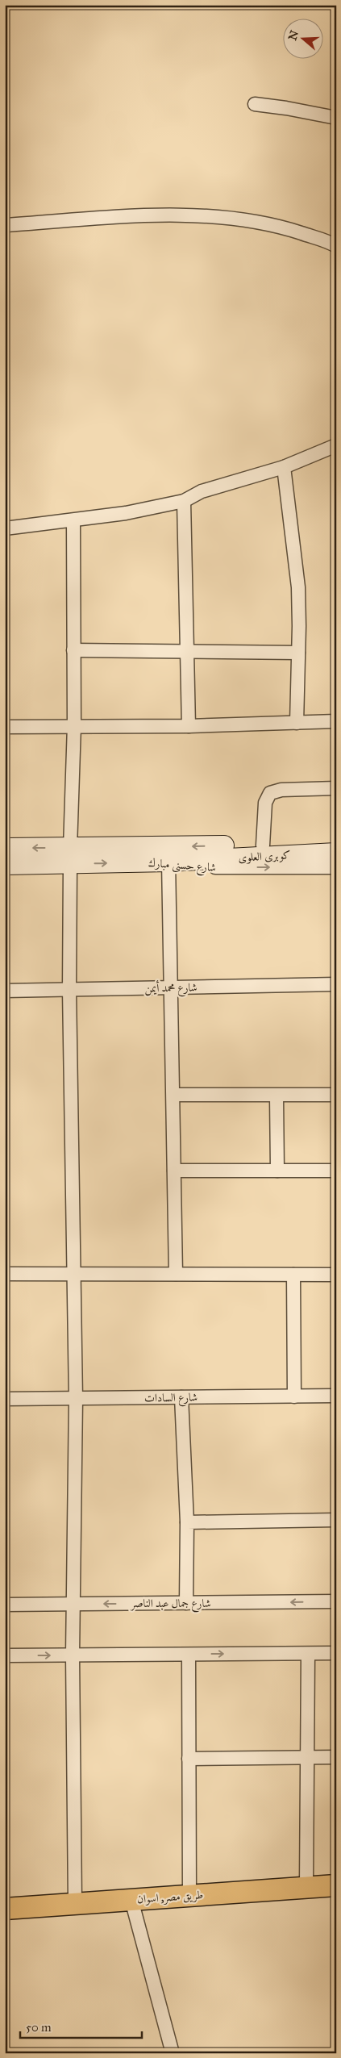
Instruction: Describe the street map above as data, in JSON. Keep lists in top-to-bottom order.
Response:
{
  "streets": {
    "main road": ["كوبرى العلوى", "شارع حسنى مبارك", "طريق مصر, اسوان"],
    "street": ["شارع محمد أيمن", "شارع السادات", "شارع جمال عبد الناصر"]
  },
  "crossings": [
    ["كوبرى العلوى", "شارع حسنى مبارك"]
  ],
  "scale_bar": "50 m",
  "north": "left"
}
